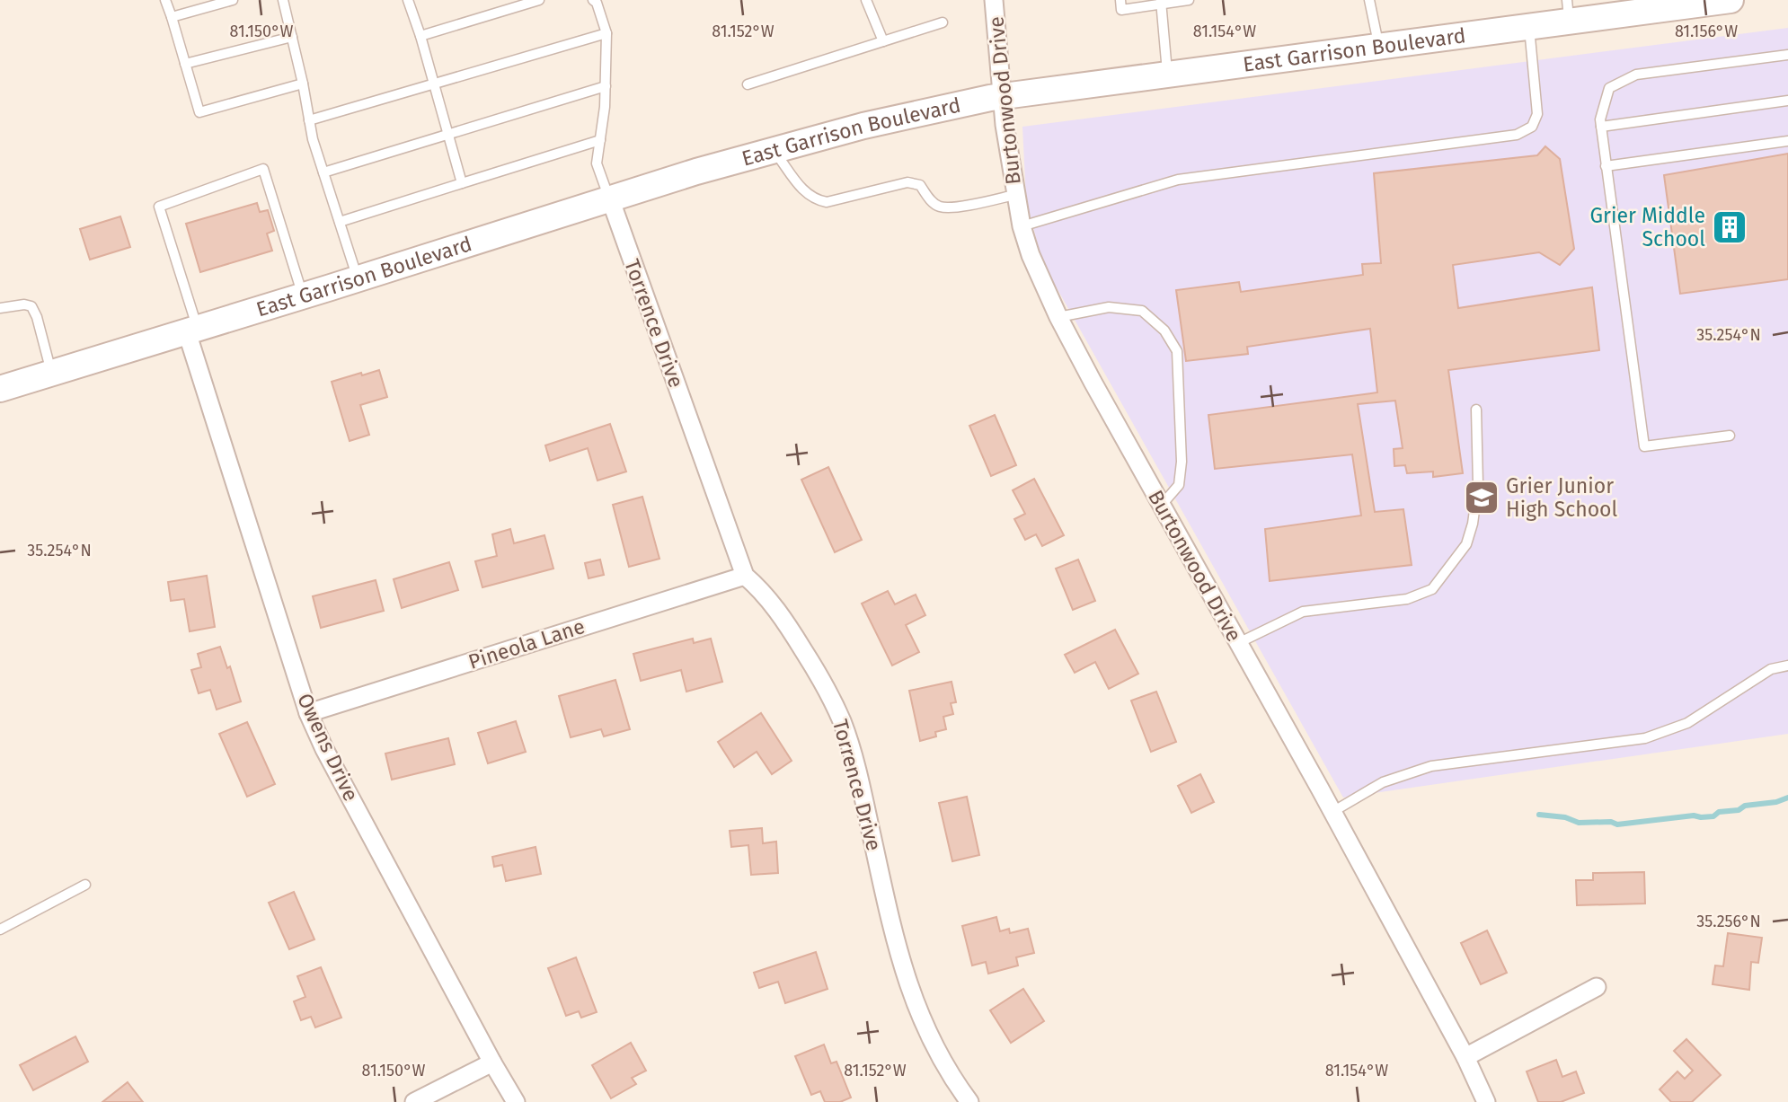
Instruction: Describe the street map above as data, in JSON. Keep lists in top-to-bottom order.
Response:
{
  "streets": {
    "main road": ["East Garrison Boulevard"],
    "street": [
      "Burtonwood Drive",
      "Torrence Drive",
      "Pineola Lane",
      "Owens Drive"
    ]
  },
  "crossings": [
    ["East Garrison Boulevard", "Burtonwood Drive"],
    ["East Garrison Boulevard", "Torrence Drive"],
    ["East Garrison Boulevard", "Owens Drive"],
    ["Torrence Drive", "Pineola Lane"],
    ["Pineola Lane", "Owens Drive"]
  ],
  "places": {
    "building": ["Grier Middle School"],
    "school or university": ["Grier Junior High School"]
  },
  "coordinates": [
    "81.150°W",
    "81.152°W",
    "81.154°W",
    "81.156°W",
    "35.254°N",
    "35.256°N"
  ]
}
